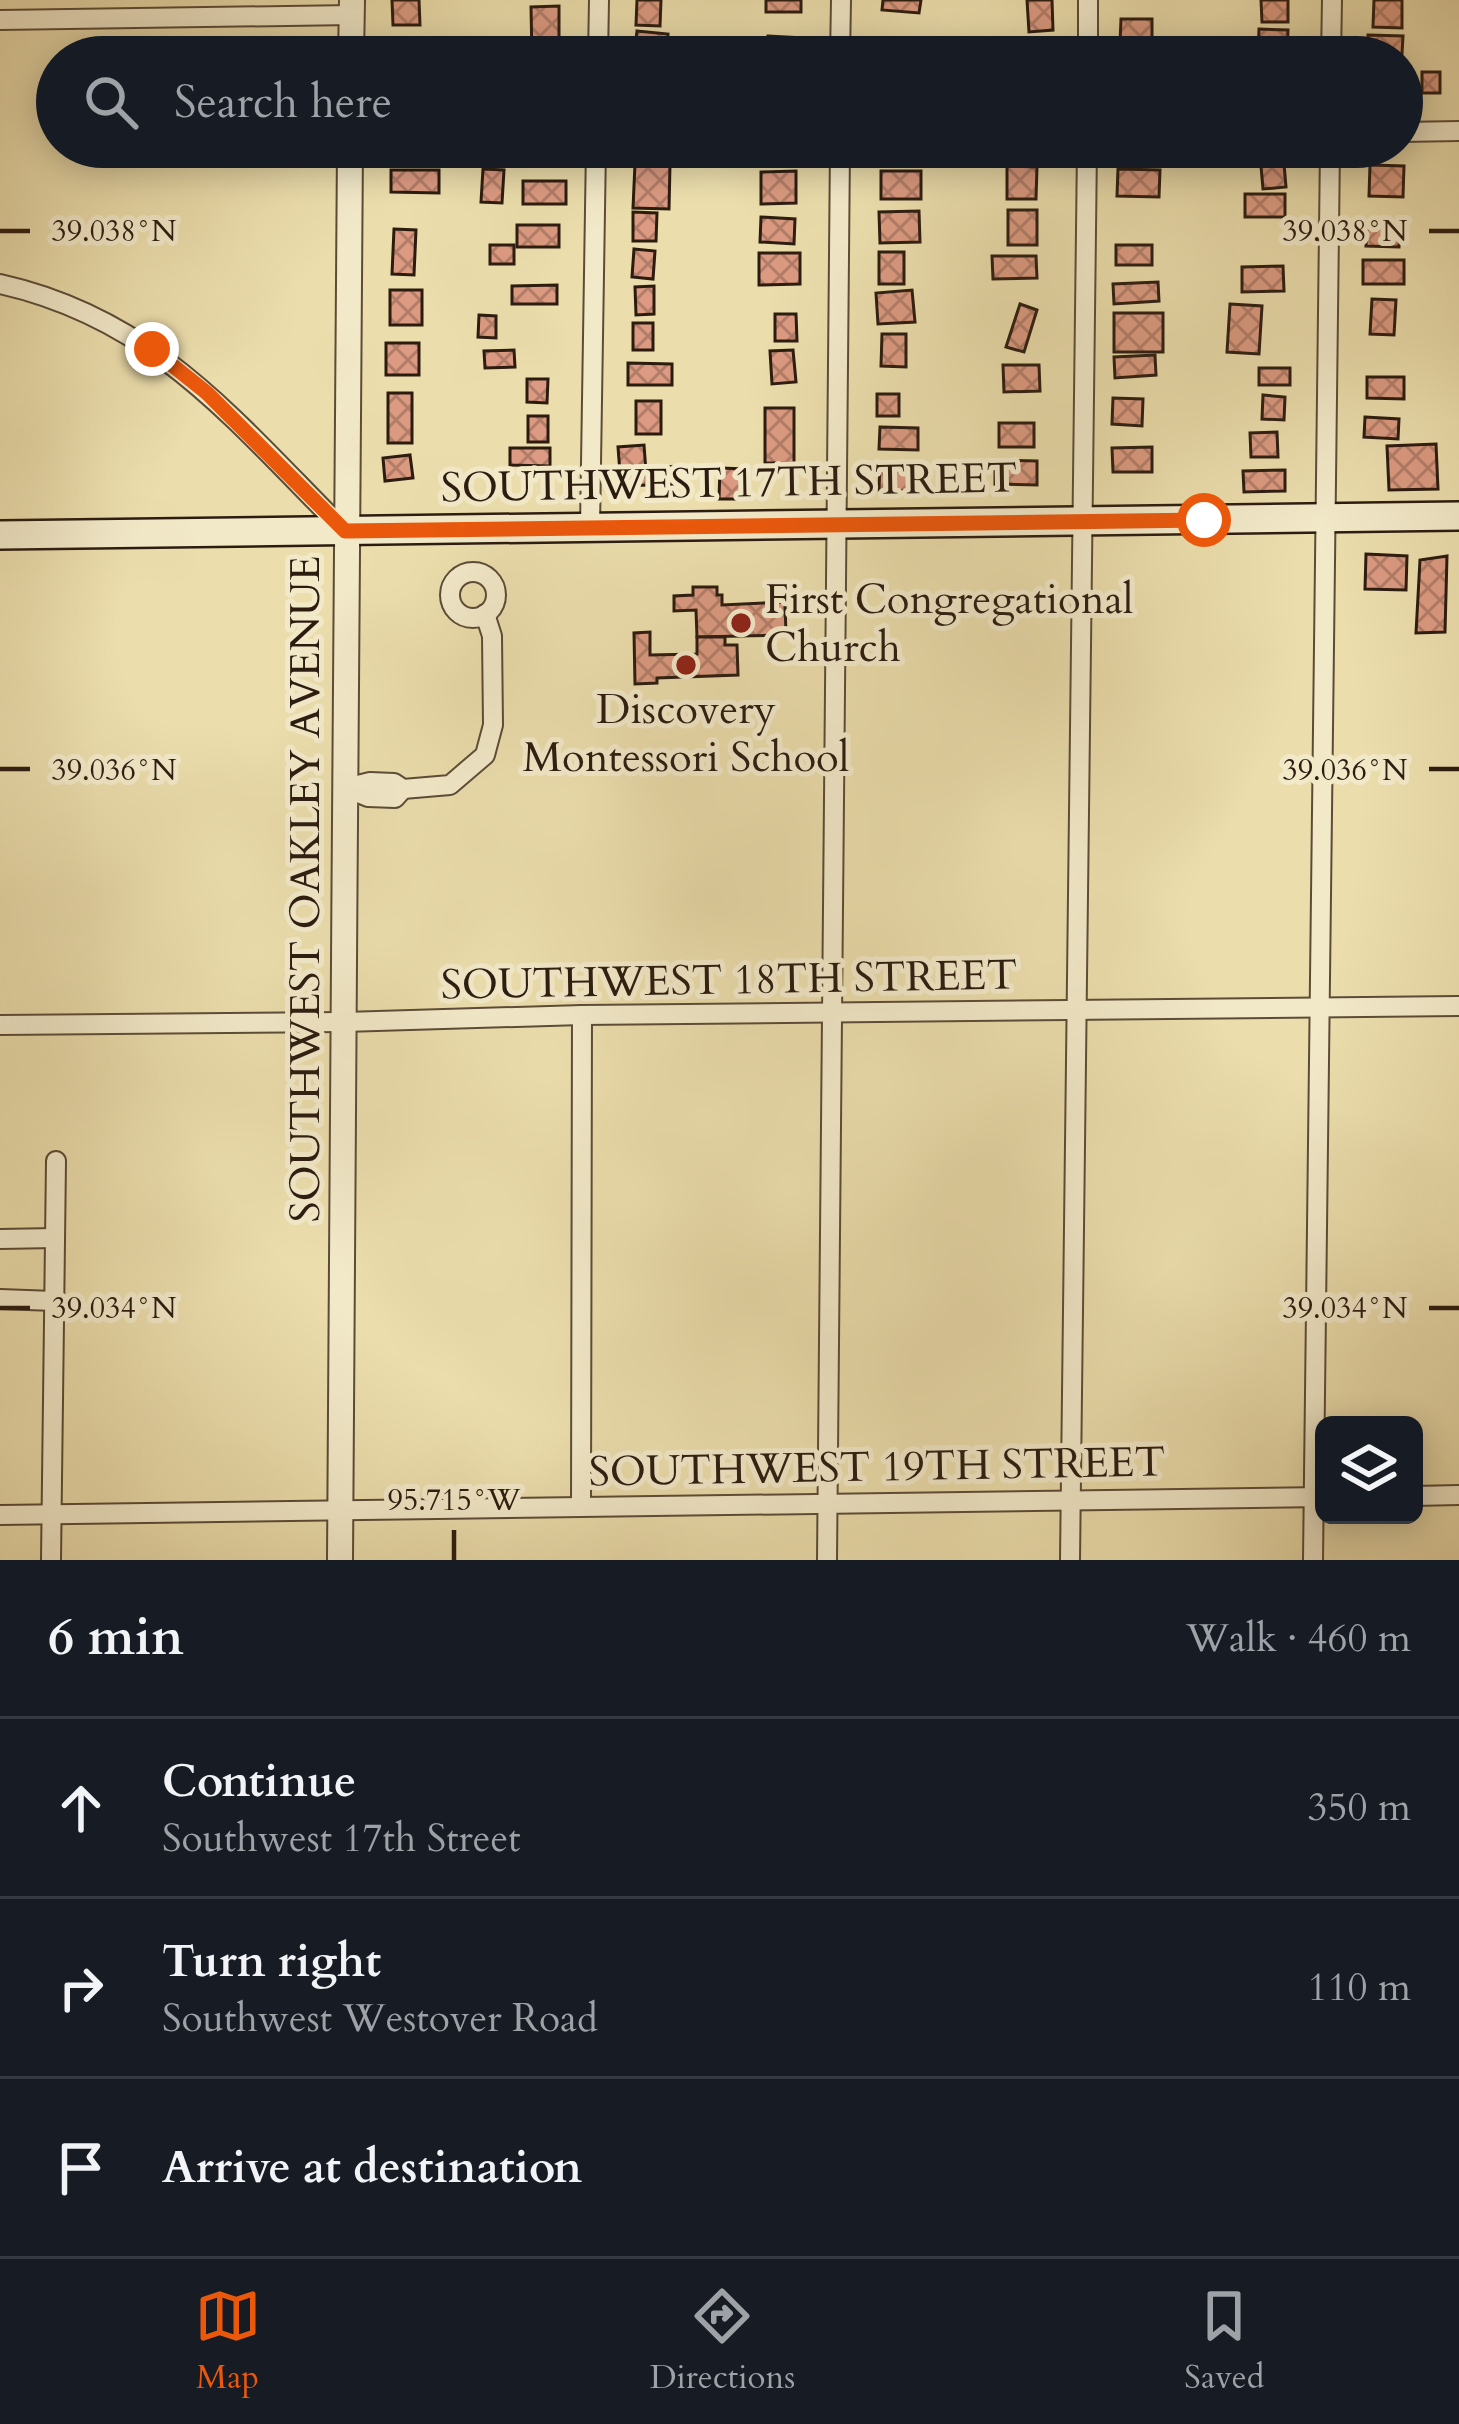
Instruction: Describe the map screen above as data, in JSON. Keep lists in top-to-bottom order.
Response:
{
  "streets": {
    "main road": ["SOUTHWEST 17TH STREET"],
    "street": ["SOUTHWEST OAKLEY AVENUE", "SOUTHWEST 18TH STREET", "SOUTHWEST 19TH STREET"]
  },
  "crossings": [
    ["SOUTHWEST 17TH STREET", "SOUTHWEST OAKLEY AVENUE"],
    ["SOUTHWEST OAKLEY AVENUE", "SOUTHWEST 18TH STREET"],
    ["SOUTHWEST OAKLEY AVENUE", "SOUTHWEST 19TH STREET"]
  ],
  "places": ["First Congregational Church", "Discovery Montessori School"],
  "page": {
    "search": "Search here",
    "heading": ["6 min", "Walk · 460 m"],
    "list": [
      ["Continue", "Southwest 17th Street", "350 m"],
      ["Turn right", "Southwest Westover Road", "110 m"],
      "Arrive at destination"
    ],
    "nav": ["Map", "Directions", "Saved"]
  },
  "coordinates": [
    "39.038°N",
    "39.036°N",
    "39.034°N",
    "95.715°W"
  ]
}
